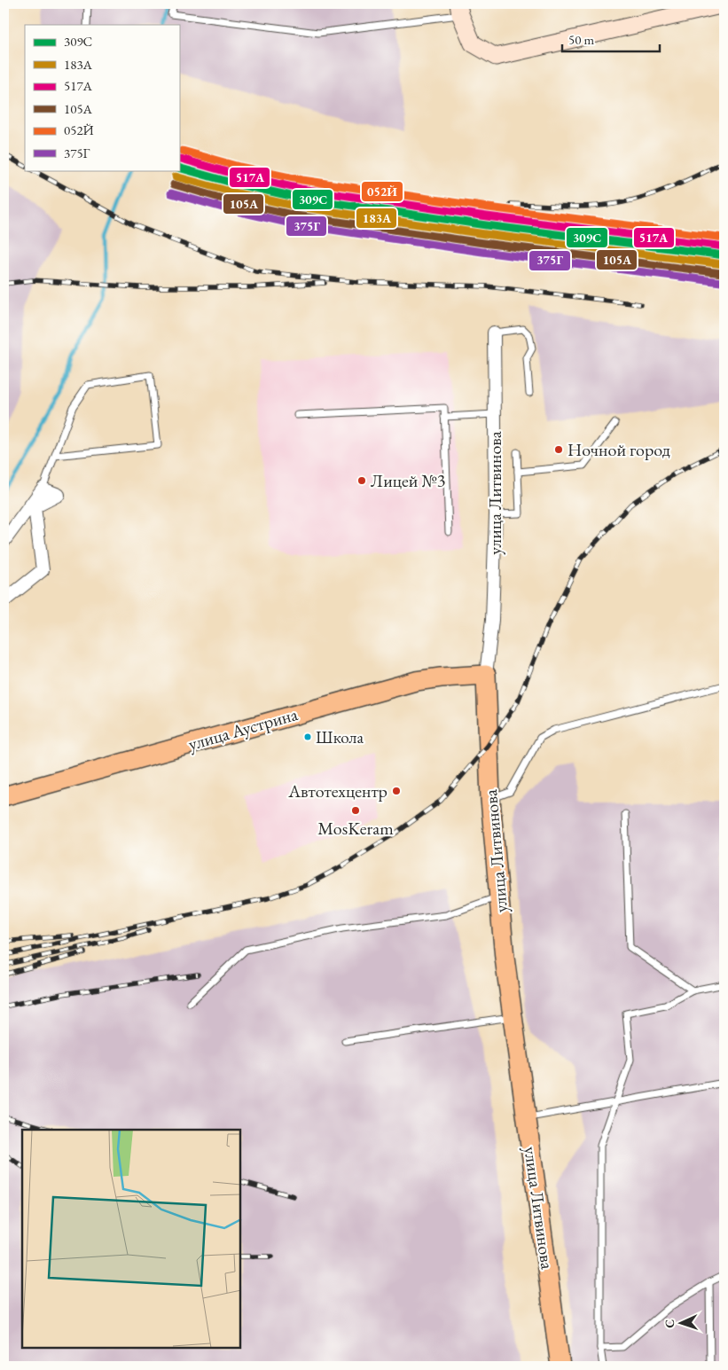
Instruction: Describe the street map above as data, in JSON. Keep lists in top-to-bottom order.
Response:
{
  "streets": {
    "main road": ["улица Литвинова", "улица Аустрина"]
  },
  "crossings": [
    ["улица Литвинова", "улица Аустрина"]
  ],
  "places": [
    "Ночной город",
    "Лицей №3",
    "Школа",
    "Автотехцентр",
    "MosKeram"
  ],
  "lines": [
    "transit line 052Й",
    "transit line 517А",
    "transit line 309С",
    "transit line 183А",
    "transit line 105А",
    "transit line 375Г"
  ],
  "legend": [
    "309С",
    "183А",
    "517А",
    "105А",
    "052Й",
    "375Г"
  ],
  "scale_bar": "50 m",
  "north": "left"
}
